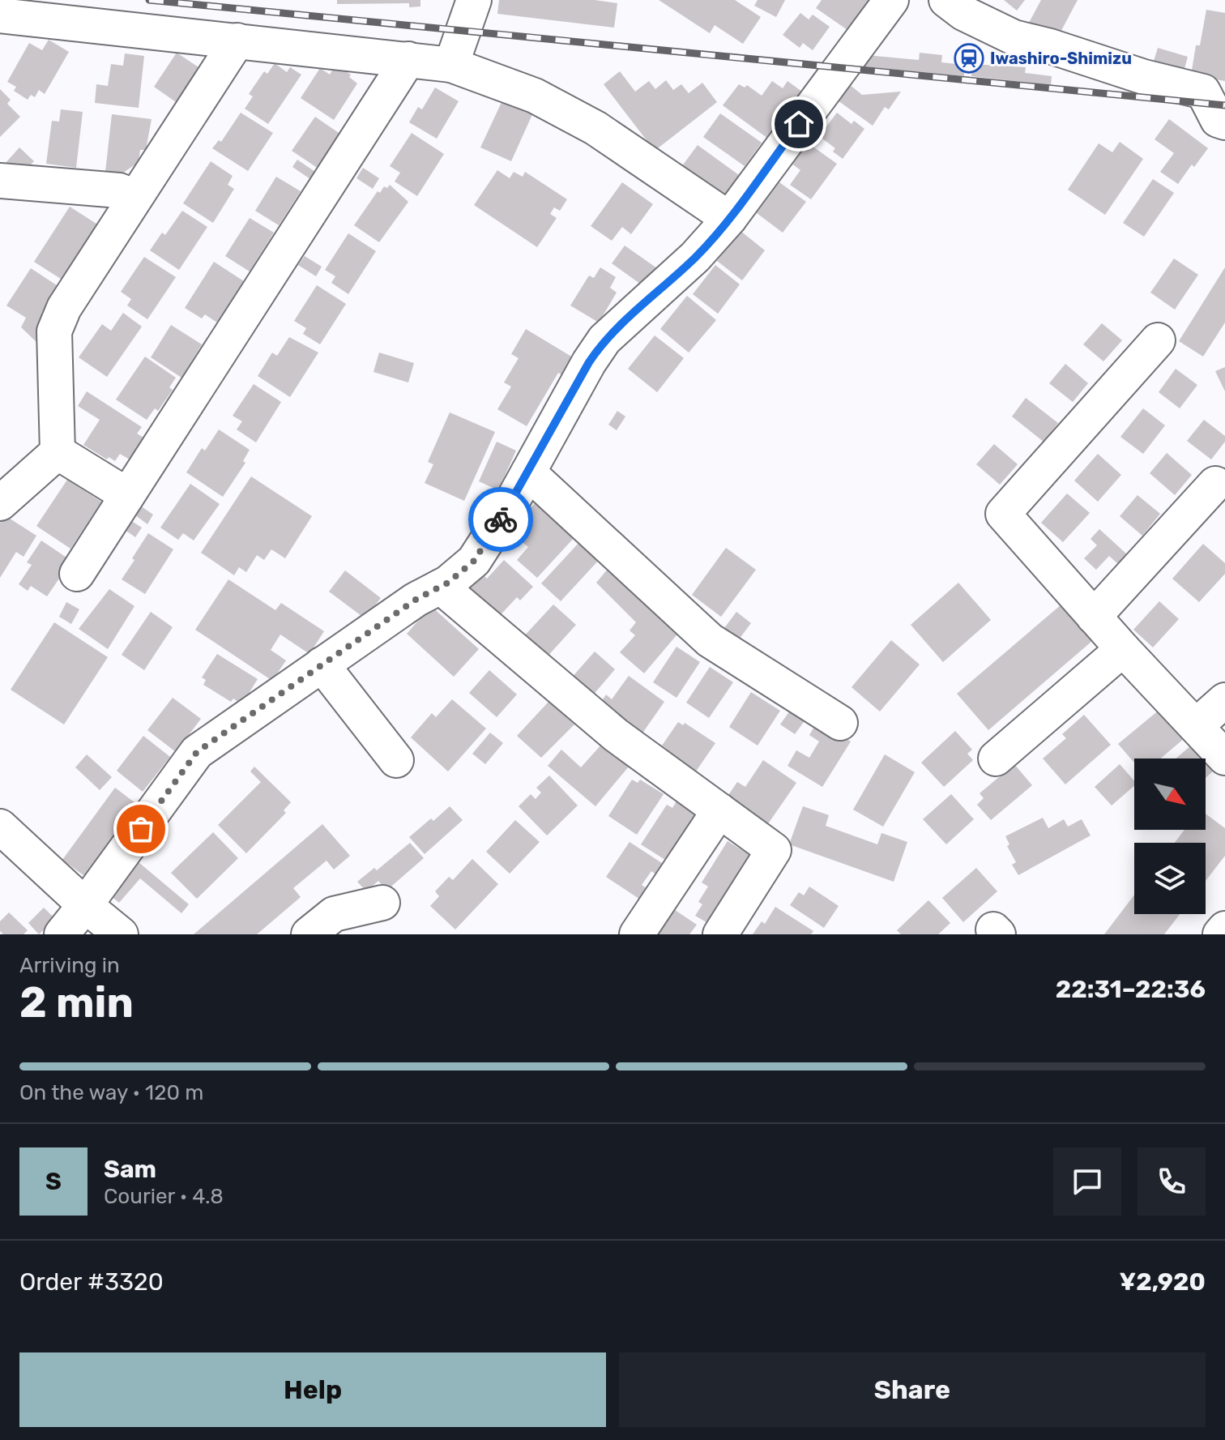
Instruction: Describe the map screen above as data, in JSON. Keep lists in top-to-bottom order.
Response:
{
  "places": {
    "station": ["Iwashiro-Shimizu"]
  },
  "north": "bottom right",
  "page": {
    "heading": ["2 min", "Arriving in", "22:31–22:36"],
    "panel": [
      "Sam",
      "Courier · 4.8",
      "Order #3320",
      "¥2,920"
    ],
    "bar": "On the way · 120 m",
    "round": "S",
    "buttons": ["Help", "Share"]
  }
}
